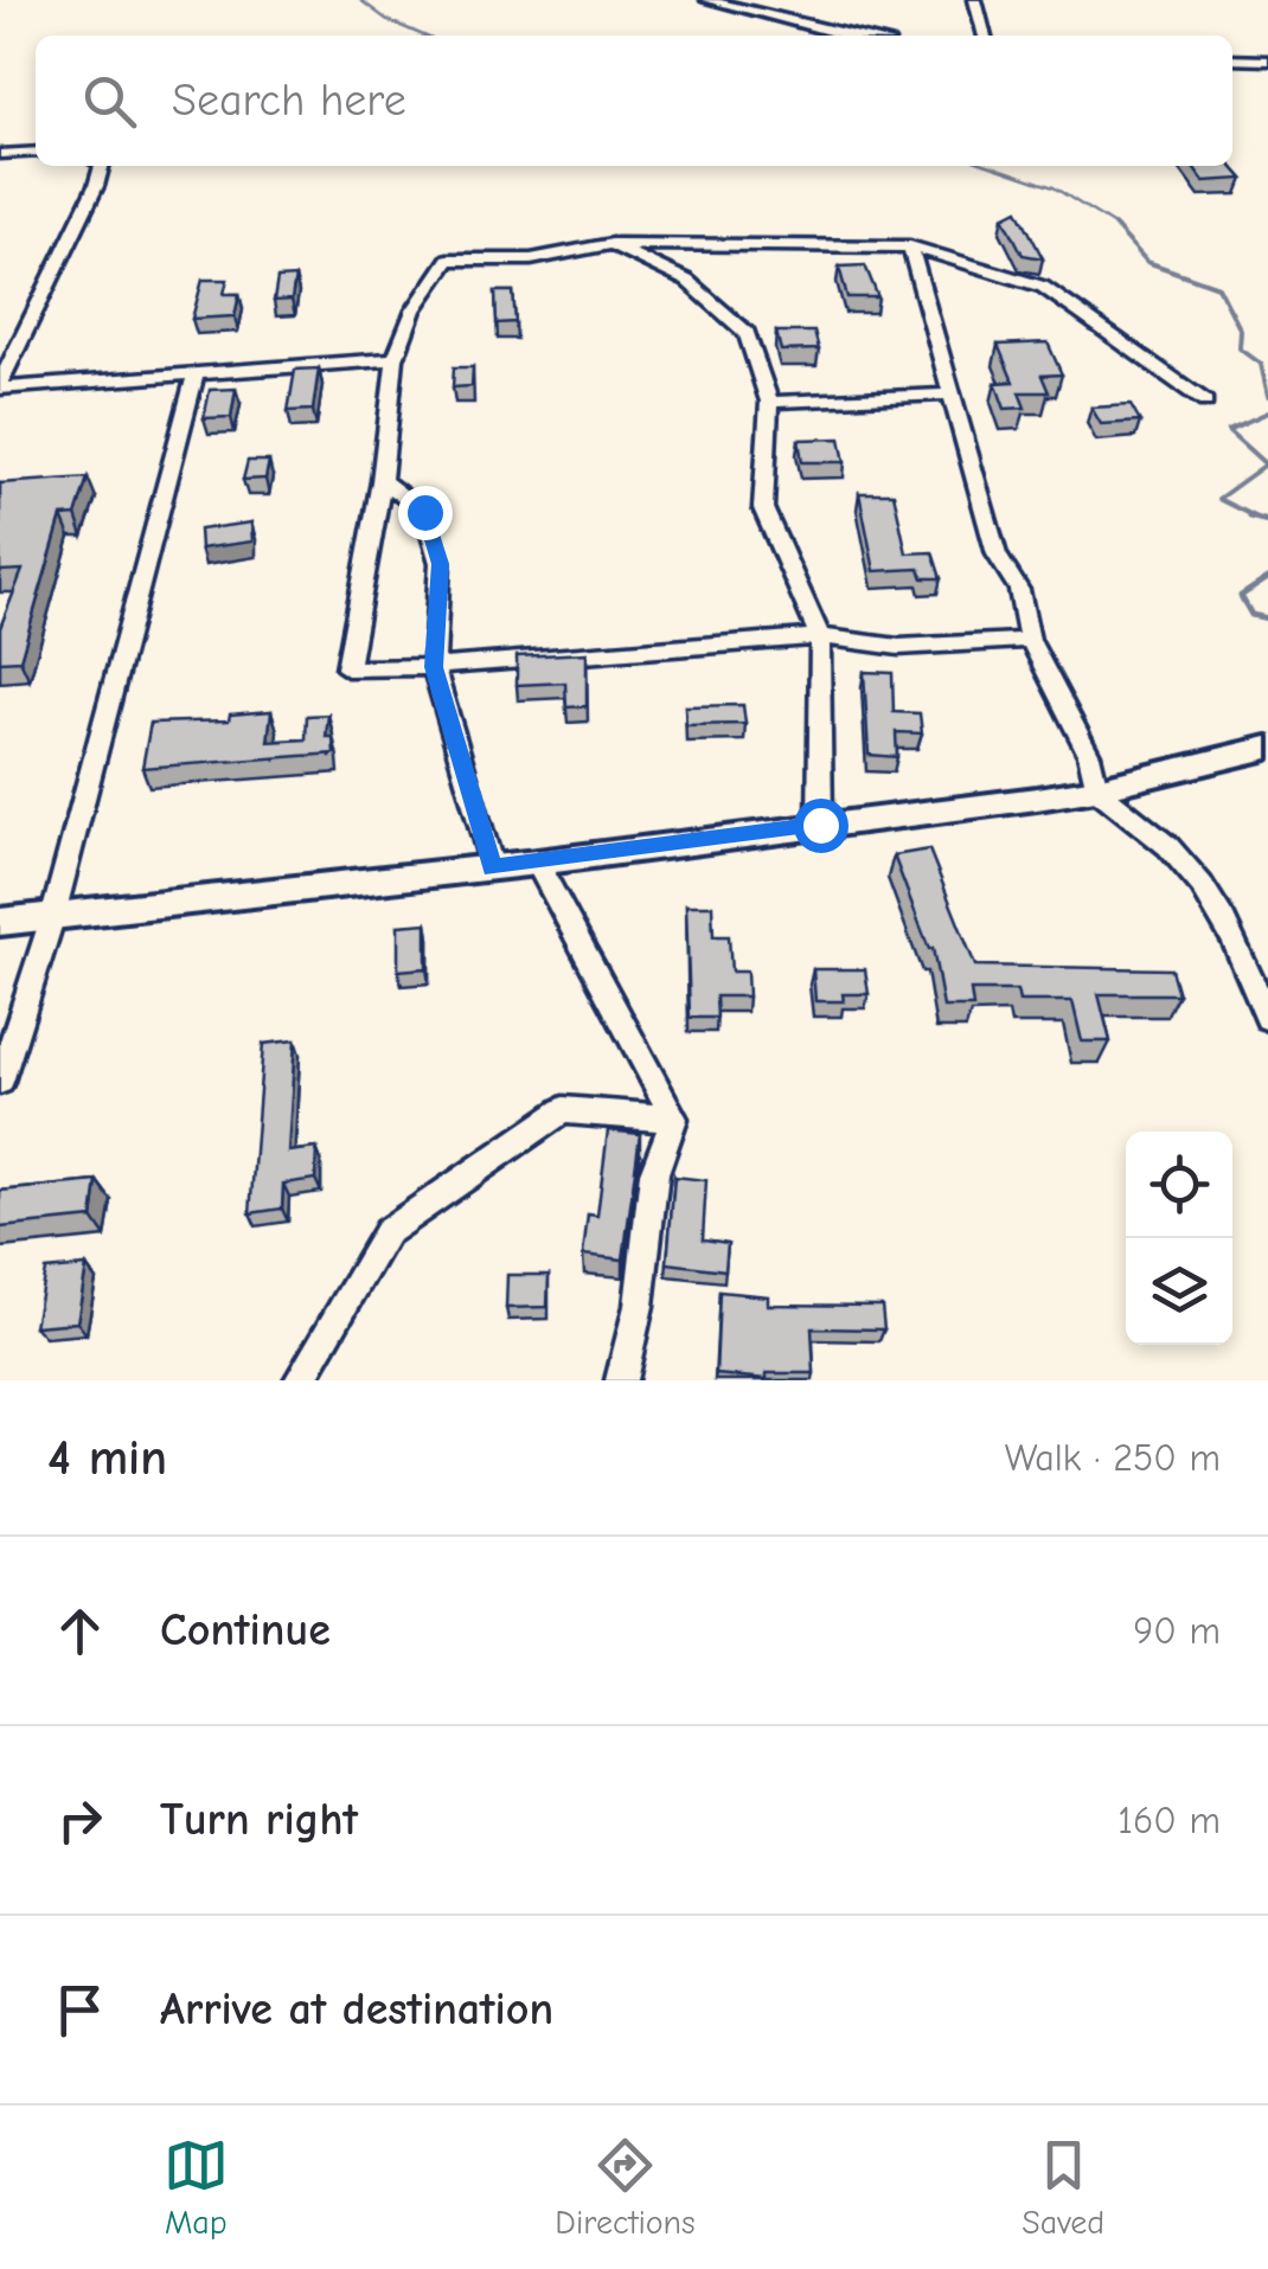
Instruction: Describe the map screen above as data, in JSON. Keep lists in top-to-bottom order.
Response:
{
  "page": {
    "search": "Search here",
    "heading": ["4 min", "Walk · 250 m"],
    "list": [
      ["Continue", "90 m"],
      ["Turn right", "160 m"],
      "Arrive at destination"
    ],
    "nav": ["Map", "Directions", "Saved"]
  }
}
